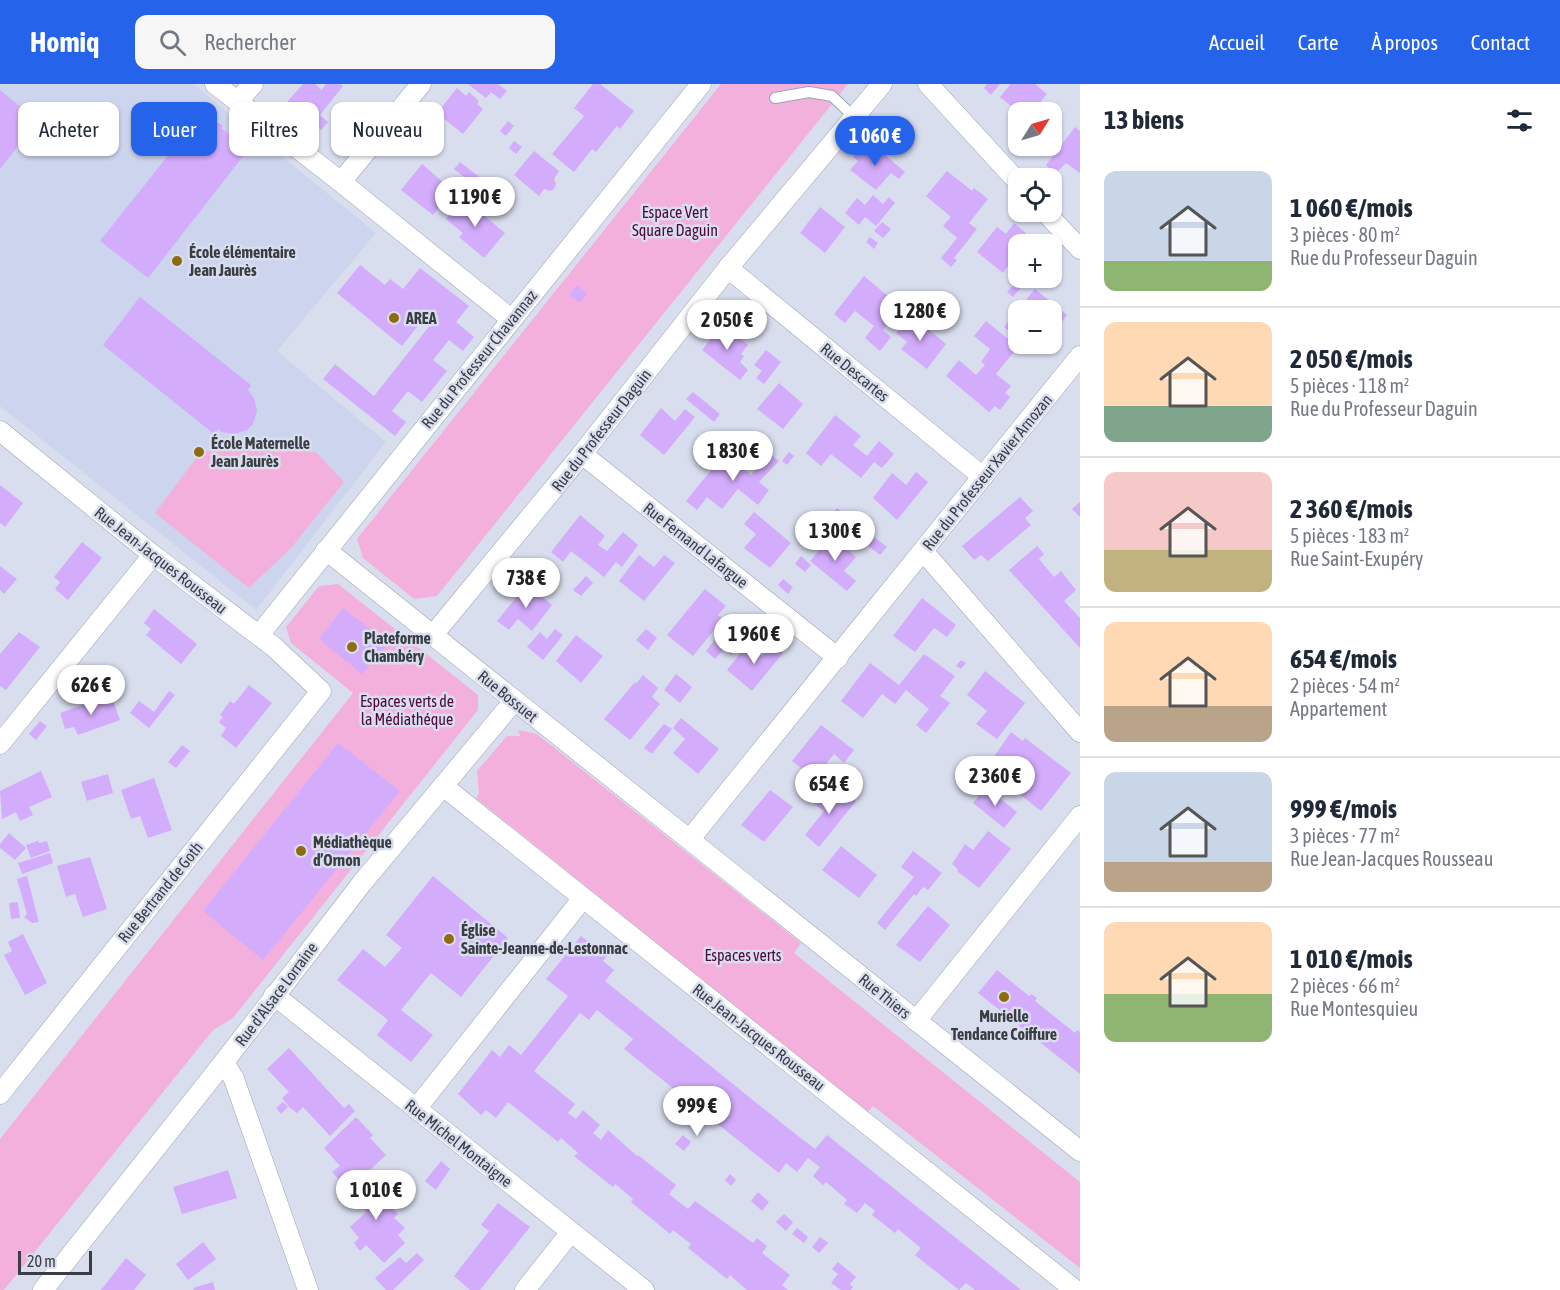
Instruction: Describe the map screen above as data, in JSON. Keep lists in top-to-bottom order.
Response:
{
  "streets": {
    "street": [
      "Rue du Professeur Chavannaz",
      "Rue Descartes",
      "Rue du Professeur Daguin",
      "Rue du Professeur Xavier Arnozan",
      "Rue Fernand Lafargue",
      "Rue Jean-Jacques Rousseau",
      "Rue Bossuet",
      "Rue Bertrand de Goth",
      "Rue d'Alsace Lorraine",
      "Rue Thiers",
      "Rue Michel Montaigne"
    ]
  },
  "crossings": [
    ["Rue du Professeur Chavannaz", "Rue Jean-Jacques Rousseau"],
    ["Rue du Professeur Chavannaz", "Rue Bossuet"],
    ["Rue Descartes", "Rue du Professeur Daguin"],
    ["Rue Descartes", "Rue du Professeur Xavier Arnozan"],
    ["Rue du Professeur Daguin", "Rue Fernand Lafargue"],
    ["Rue du Professeur Daguin", "Rue Bossuet"],
    ["Rue du Professeur Xavier Arnozan", "Rue Fernand Lafargue"],
    ["Rue du Professeur Xavier Arnozan", "Rue Bossuet"],
    ["Rue du Professeur Xavier Arnozan", "Rue Thiers"],
    ["Rue Jean-Jacques Rousseau", "Rue Bertrand de Goth"],
    ["Rue Jean-Jacques Rousseau", "Rue d'Alsace Lorraine"],
    ["Rue Bossuet", "Rue d'Alsace Lorraine"],
    ["Rue Bossuet", "Rue Thiers"],
    ["Rue d'Alsace Lorraine", "Rue Michel Montaigne"]
  ],
  "parks": ["Espace Vert Square Daguin", "Espaces verts de la Médiathéque", "Espaces verts"],
  "places": [
    "École élémentaire Jean Jaurès",
    "AREA",
    "École Maternelle Jean Jaurès",
    "Plateforme Chambéry",
    "Médiathèque d’Ornon",
    "Église Sainte-Jeanne-de-Lestonnac",
    "Murielle Tendance Coiffure"
  ],
  "scale_bar": "20 m",
  "north": "top right",
  "page": {
    "header": "Homiq",
    "search": "Rechercher",
    "nav": [
      "Accueil",
      "Carte",
      "À propos",
      "Contact"
    ],
    "heading": "13 biens",
    "map_buttons": ["+", "−"],
    "chip": [
      "Acheter",
      "Louer",
      "Filtres",
      "Nouveau"
    ],
    "price": [
      "1 060 €",
      "1 190 €",
      "1 280 €",
      "2 050 €",
      "1 830 €",
      "1 300 €",
      "738 €",
      "1 960 €",
      "626 €",
      "2 360 €",
      "654 €",
      "999 €",
      "1 010 €"
    ],
    "list": [
      {
        "name": "1 060 €/mois",
        "note": "3 pièces · 80 m² · Rue du Professeur Daguin"
      },
      {
        "name": "2 050 €/mois",
        "note": "5 pièces · 118 m² · Rue du Professeur Daguin"
      },
      {
        "name": "2 360 €/mois",
        "note": "5 pièces · 183 m² · Rue Saint-Exupéry"
      },
      {
        "name": "654 €/mois",
        "note": "2 pièces · 54 m² · Appartement"
      },
      {
        "name": "999 €/mois",
        "note": "3 pièces · 77 m² · Rue Jean-Jacques Rousseau"
      },
      {
        "name": "1 010 €/mois",
        "note": "2 pièces · 66 m² · Rue Montesquieu"
      }
    ],
    "scale": "20 m"
  }
}
